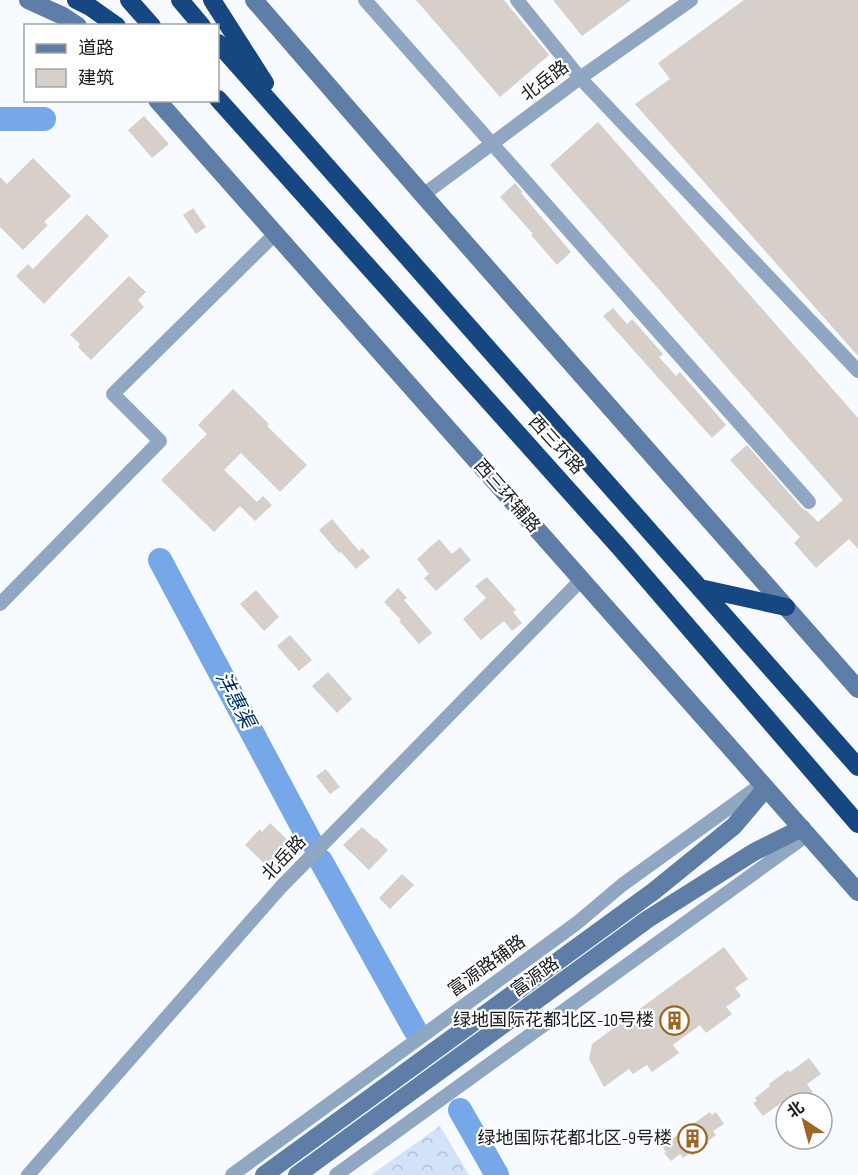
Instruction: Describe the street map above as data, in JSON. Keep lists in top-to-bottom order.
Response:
{
  "streets": {
    "highway": ["西三环路"],
    "main road": ["西三环辅路", "富源路"],
    "street": ["北岳路", "富源路辅路"]
  },
  "crossings": [
    ["北岳路", "西三环辅路"],
    ["西三环辅路", "富源路辅路"],
    ["西三环辅路", "富源路"],
    ["富源路辅路", "富源路"]
  ],
  "water": ["沣惠渠"],
  "places": {
    "building": ["绿地国际花都北区-10号楼", "绿地国际花都北区-9号楼"]
  },
  "legend": ["道路", "建筑"],
  "north": "top left"
}
